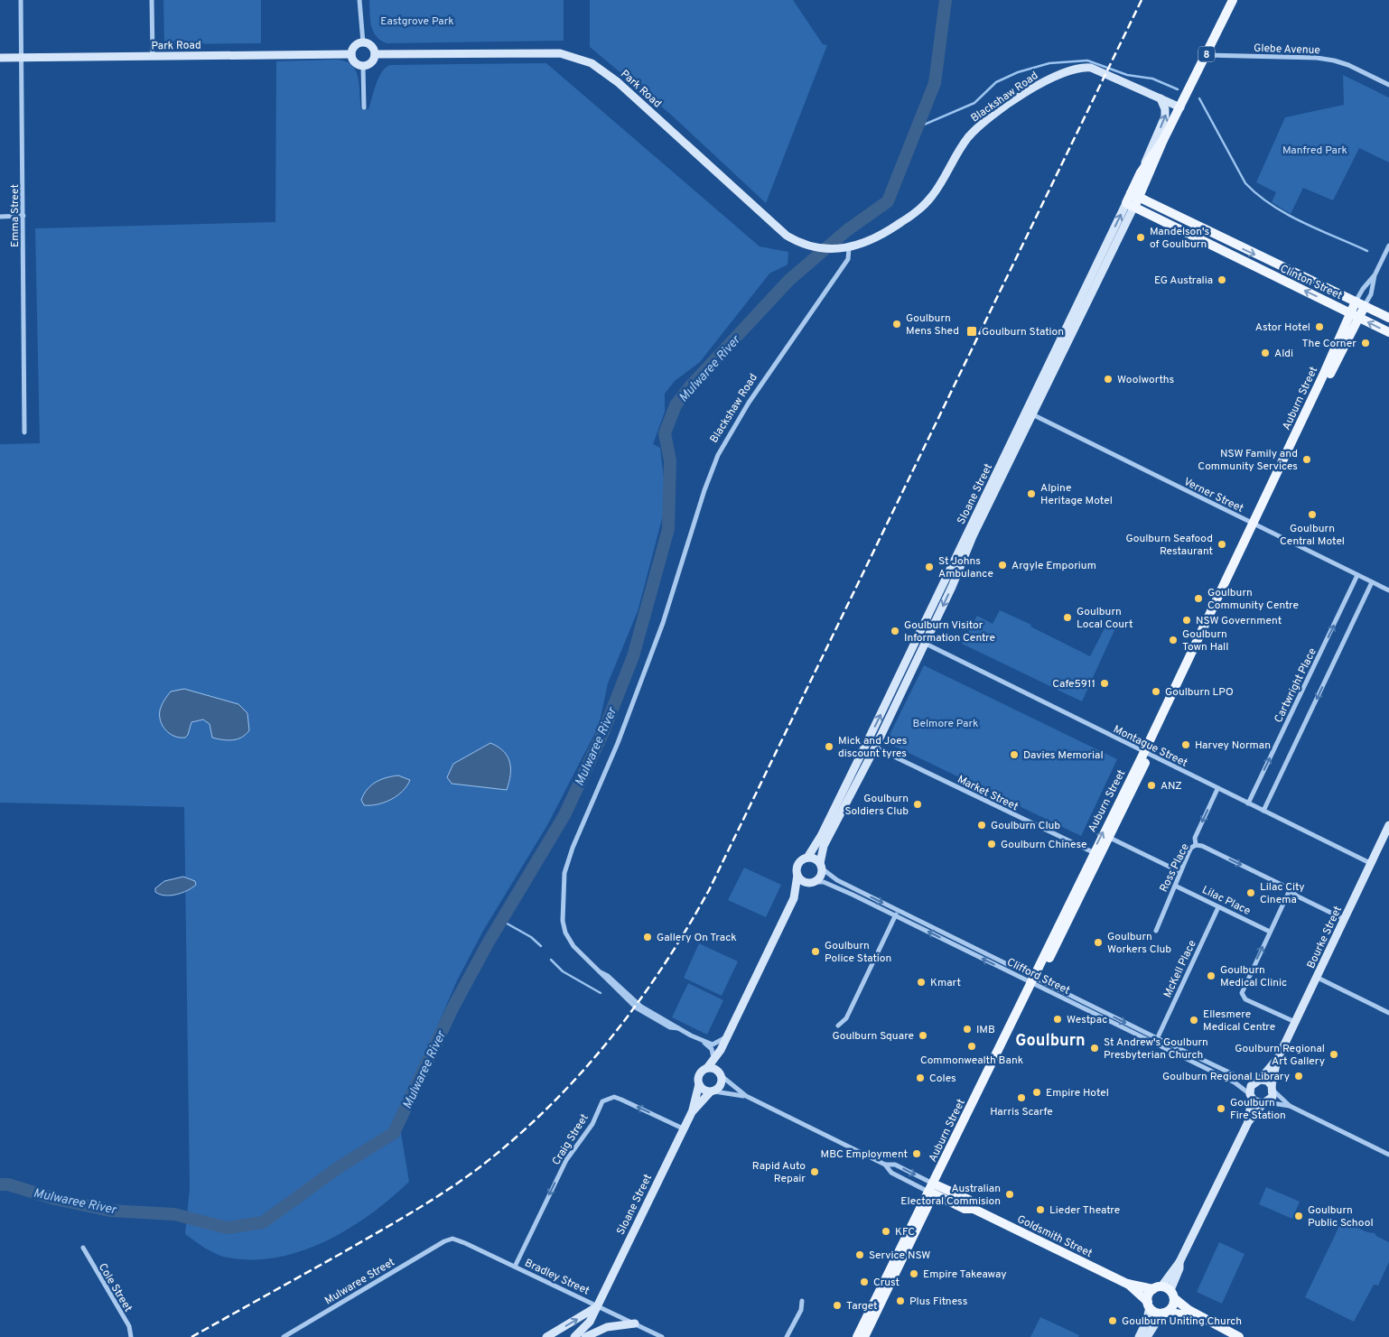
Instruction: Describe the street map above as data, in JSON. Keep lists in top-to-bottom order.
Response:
{
  "streets": {
    "main road": [
      "8",
      "Clinton Street",
      "Auburn Street",
      "Sloane Street",
      "Goldsmith Street"
    ],
    "street": [
      "Park Road",
      "Glebe Avenue",
      "Blackshaw Road",
      "Emma Street",
      "Verner Street",
      "Cartwright Place",
      "Montague Street",
      "Market Street",
      "Ross Place",
      "Lilac Place",
      "Bourke Street",
      "McKell Place",
      "Clifford Street",
      "Craig Street",
      "Bradley Street",
      "Mulwaree Street",
      "Cole Street"
    ]
  },
  "crossings": [
    ["Park Road", "Blackshaw Road"],
    ["Park Road", "Emma Street"],
    ["Glebe Avenue", "Sloane Street"],
    ["Blackshaw Road", "Sloane Street"],
    ["Clinton Street", "Auburn Street"],
    ["Clinton Street", "Sloane Street"],
    ["Auburn Street", "Verner Street"],
    ["Auburn Street", "Montague Street"],
    ["Auburn Street", "Market Street"],
    ["Auburn Street", "Clifford Street"],
    ["Auburn Street", "Goldsmith Street"],
    ["Sloane Street", "Verner Street"],
    ["Sloane Street", "Montague Street"],
    ["Sloane Street", "Market Street"],
    ["Sloane Street", "Clifford Street"],
    ["Sloane Street", "Craig Street"],
    ["Sloane Street", "Goldsmith Street"],
    ["Sloane Street", "Bradley Street"],
    ["Verner Street", "Cartwright Place"],
    ["Cartwright Place", "Montague Street"],
    ["Montague Street", "Ross Place"],
    ["Montague Street", "Bourke Street"],
    ["Ross Place", "Lilac Place"],
    ["Lilac Place", "McKell Place"],
    ["Bourke Street", "Clifford Street"],
    ["McKell Place", "Clifford Street"],
    ["Craig Street", "Bradley Street"],
    ["Bradley Street", "Mulwaree Street"]
  ],
  "one_way": ["Ross Place"],
  "districts": ["Goulburn"],
  "water": ["Mulwaree River"],
  "parks": ["Eastgrove Park", "Manfred Park", "Belmore Park"],
  "places": {
    "other": [
      "Mandelson's of Goulburn",
      "EG Australia",
      "Goulburn Mens Shed",
      "Astor Hotel",
      "The Corner",
      "Aldi",
      "Woolworths",
      "NSW Family and Community Services",
      "Alpine Heritage Motel",
      "Goulburn Central Motel",
      "Goulburn Seafood Restaurant",
      "Argyle Emporium",
      "St Johns Ambulance",
      "Goulburn Community Centre",
      "Goulburn Local Court",
      "NSW Government",
      "Goulburn Visitor Information Centre",
      "Goulburn Town Hall",
      "Cafe5911",
      "Goulburn LPO",
      "Harvey Norman",
      "Mick and Joes discount tyres",
      "Davies Memorial",
      "ANZ",
      "Goulburn Soldiers Club",
      "Goulburn Club",
      "Goulburn Chinese",
      "Lilac City Cinema",
      "Gallery On Track",
      "Goulburn Workers Club",
      "Goulburn Police Station",
      "Goulburn Medical Clinic",
      "Kmart",
      "Westpac",
      "Ellesmere Medical Centre",
      "IMB",
      "Goulburn Square",
      "Commonwealth Bank",
      "St Andrew's Goulburn Presbyterian Church",
      "Goulburn Regional Art Gallery",
      "Goulburn Regional Library",
      "Coles",
      "Empire Hotel",
      "Harris Scarfe",
      "Goulburn Fire Station",
      "MBC Employment",
      "Rapid Auto Repair",
      "Australian Electoral Commision",
      "Lieder Theatre",
      "Goulburn Public School",
      "KFC",
      "Service NSW",
      "Empire Takeaway",
      "Crust",
      "Plus Fitness",
      "Target",
      "Goulburn Uniting Church"
    ],
    "transit": ["Goulburn Station"]
  }
}
